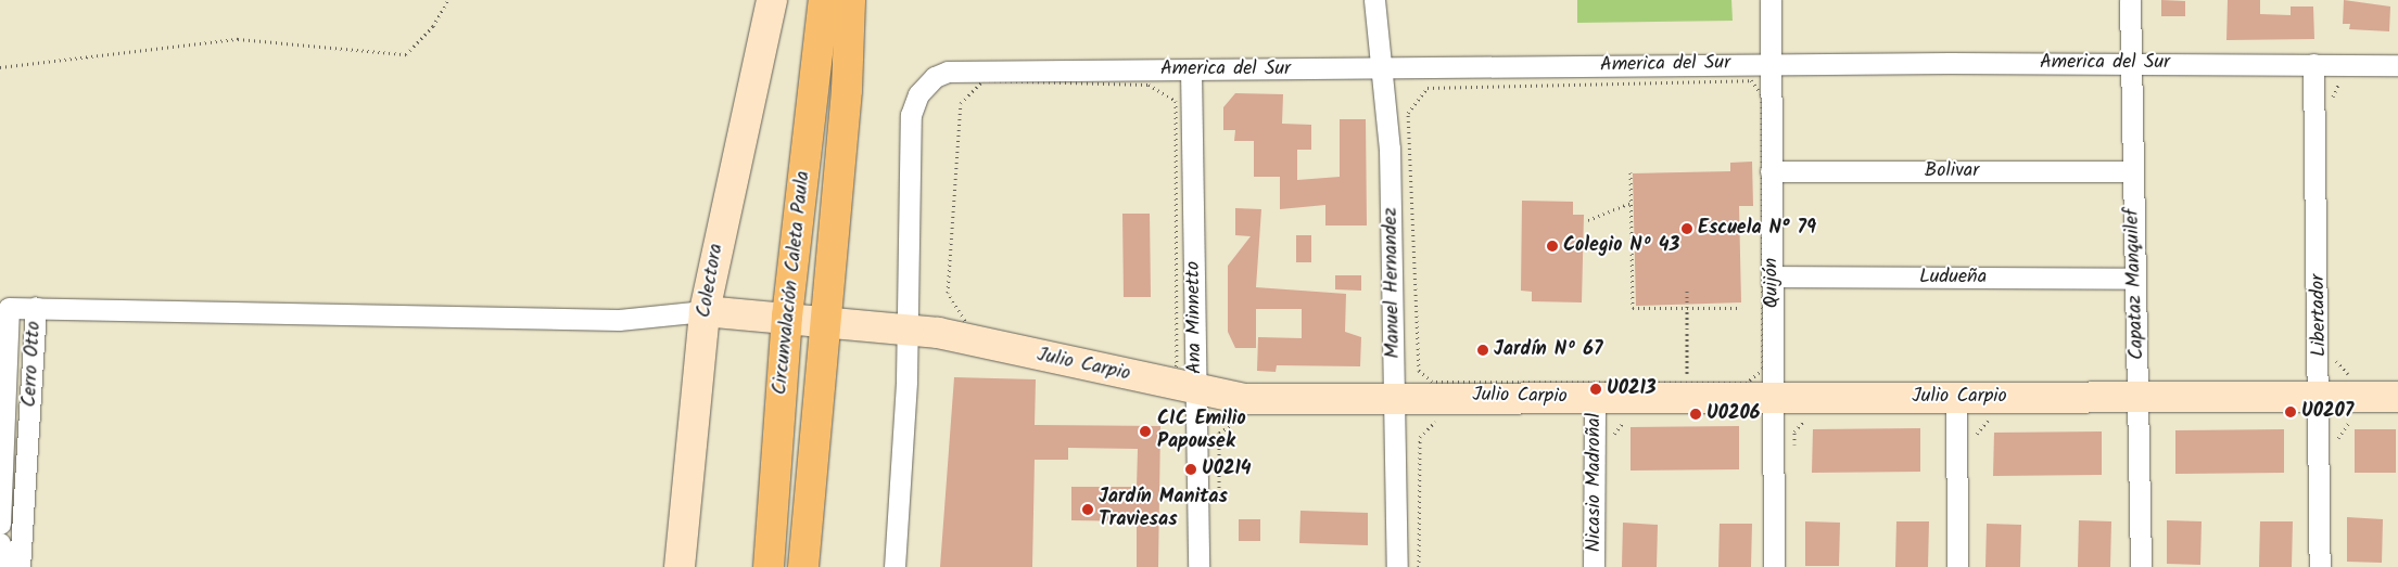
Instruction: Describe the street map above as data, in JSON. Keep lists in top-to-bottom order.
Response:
{
  "streets": {
    "highway": ["Circunvalación Caleta Paula"],
    "street": [
      "America del Sur",
      "Bolivar",
      "Ludueña",
      "Colectora",
      "Manuel Hernandez",
      "Quijón",
      "Capataz Manquilef",
      "Libertador",
      "Ana Minnetto",
      "Cerro Otto",
      "Julio Carpio",
      "Nicasio Madroñal"
    ]
  },
  "crossings": [
    ["America del Sur", "Manuel Hernandez"],
    ["America del Sur", "Quijón"],
    ["America del Sur", "Capataz Manquilef"],
    ["America del Sur", "Libertador"],
    ["America del Sur", "Ana Minnetto"],
    ["America del Sur", "Julio Carpio"],
    ["Bolivar", "Quijón"],
    ["Bolivar", "Capataz Manquilef"],
    ["Ludueña", "Quijón"],
    ["Ludueña", "Capataz Manquilef"],
    ["Colectora", "Julio Carpio"],
    ["Circunvalación Caleta Paula", "Julio Carpio"],
    ["Manuel Hernandez", "Julio Carpio"],
    ["Quijón", "Julio Carpio"],
    ["Capataz Manquilef", "Julio Carpio"],
    ["Libertador", "Julio Carpio"],
    ["Ana Minnetto", "Julio Carpio"],
    ["Julio Carpio", "Nicasio Madroñal"]
  ],
  "places": [
    "Escuela N° 79",
    "Colegio Nº 43",
    "Jardín Nº 67",
    "U0213",
    "U0207",
    "U0206",
    "CIC Emilio Papousek",
    "U0214",
    "Jardín Manitas Traviesas"
  ]
}
